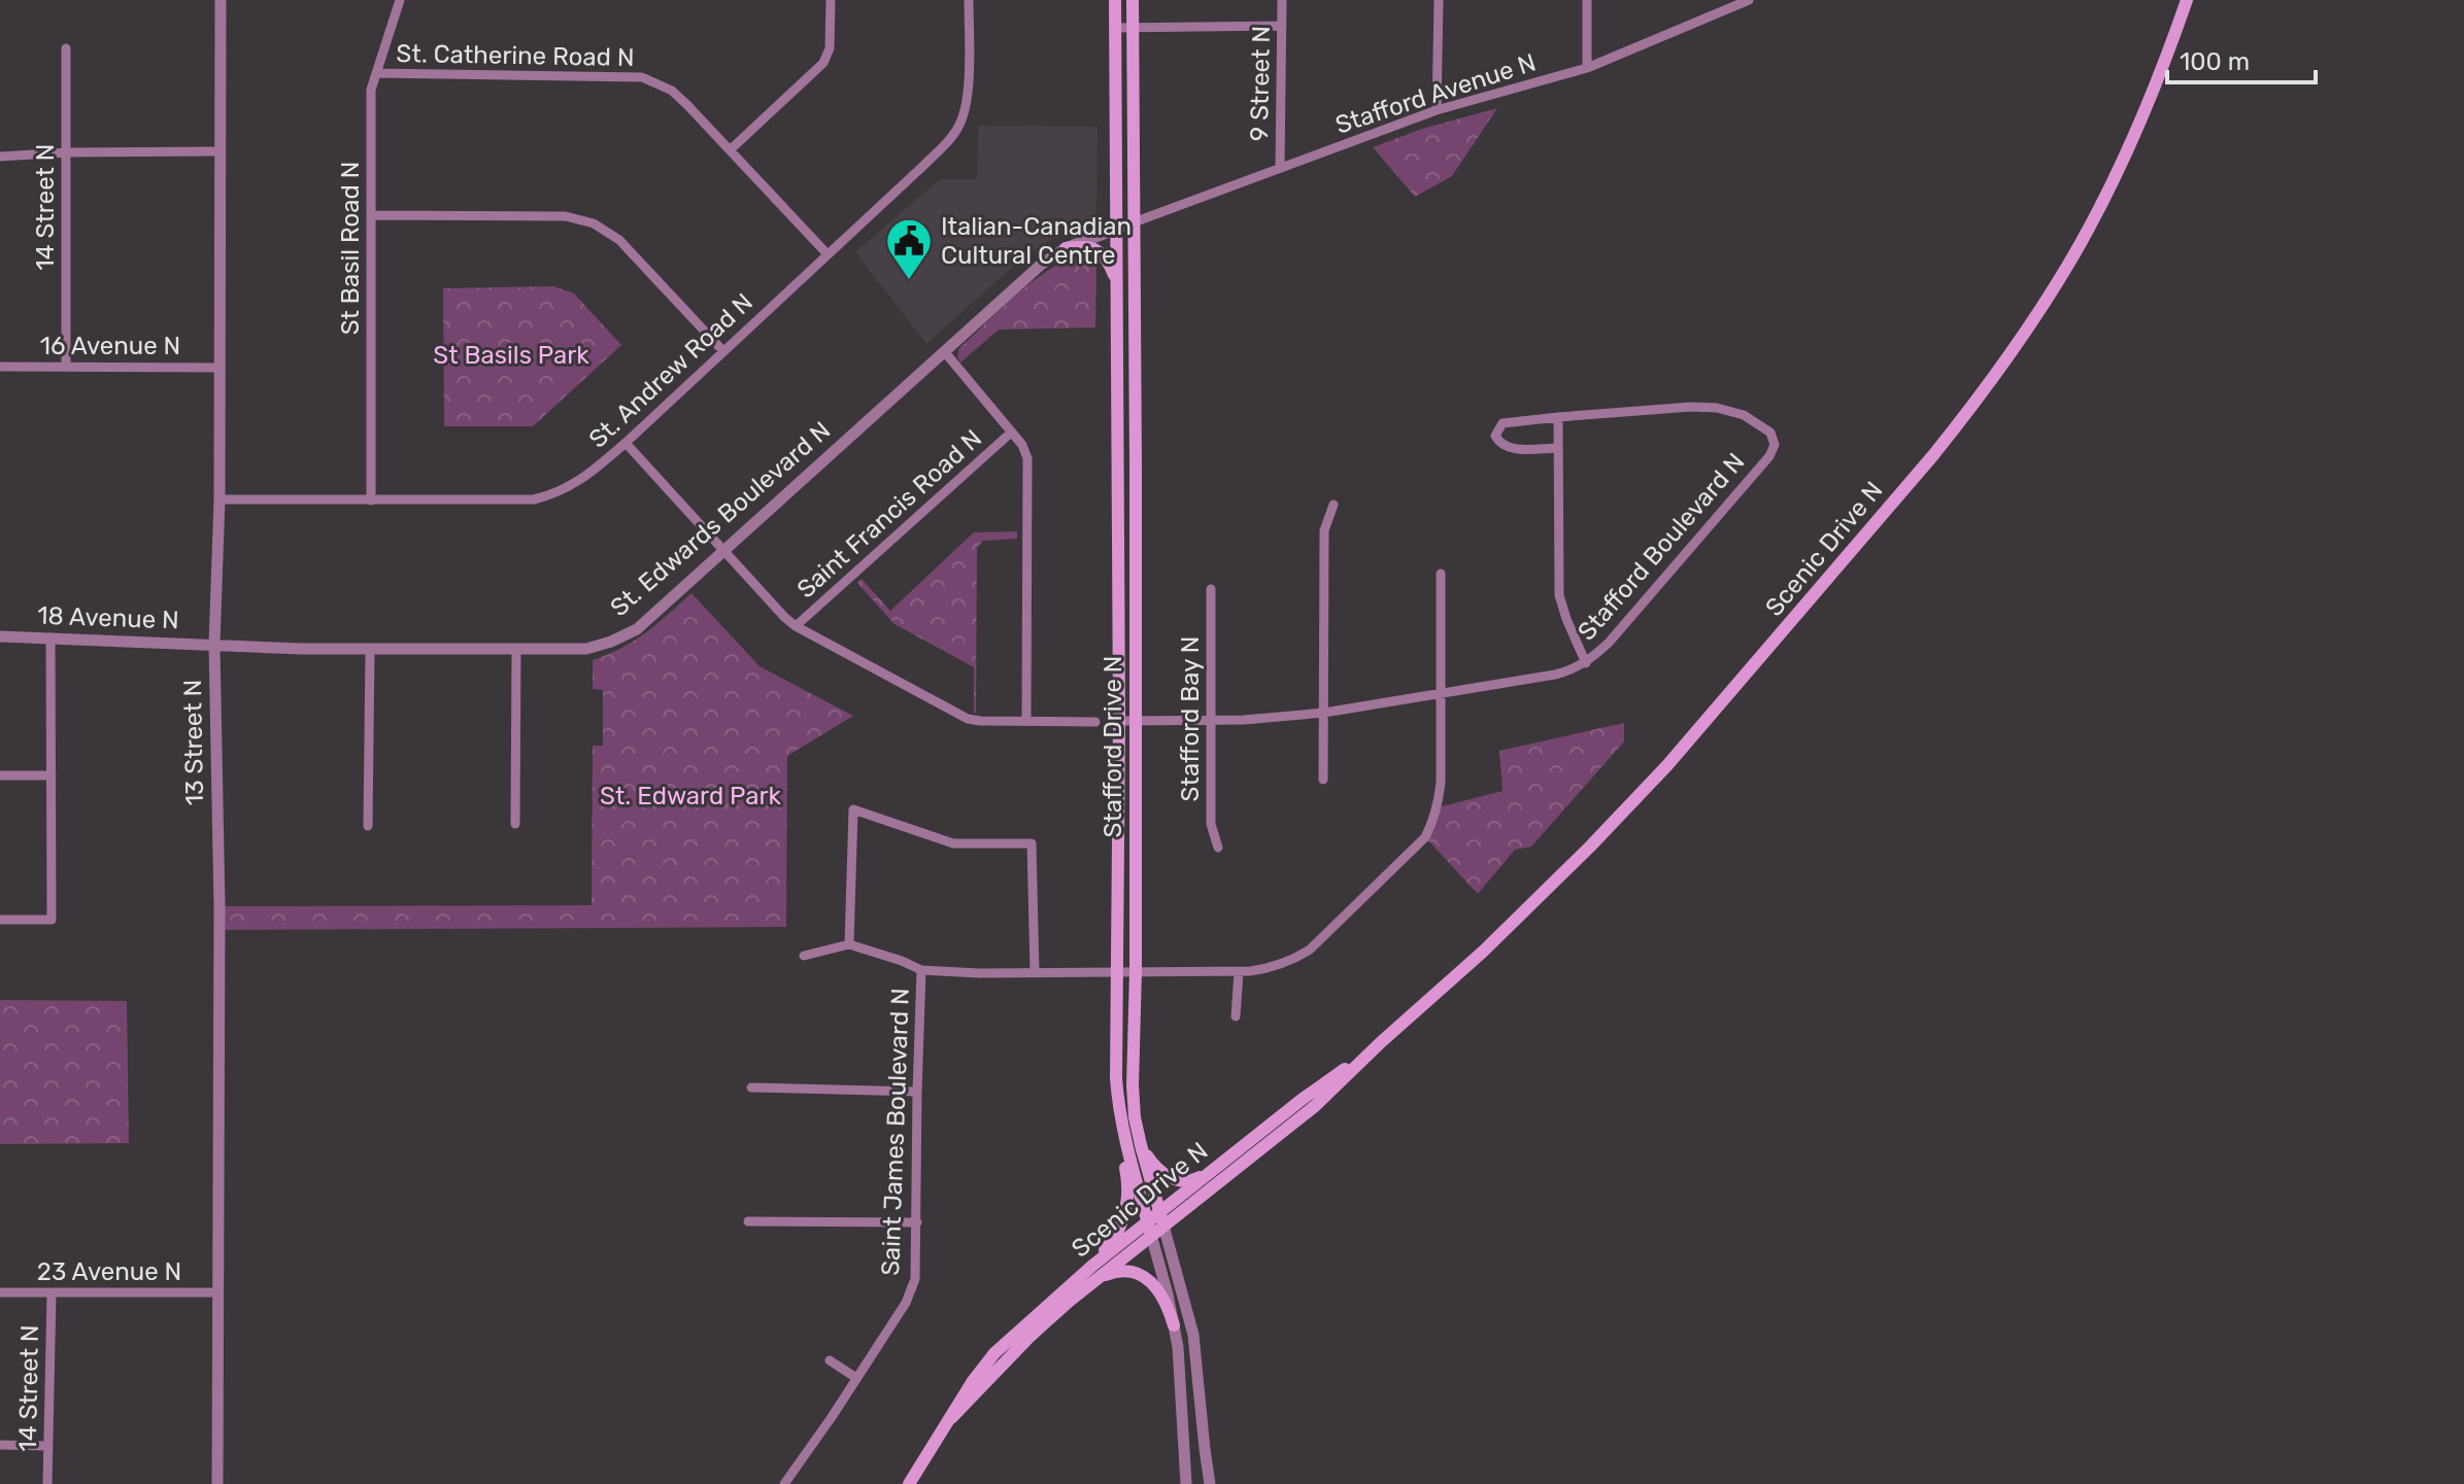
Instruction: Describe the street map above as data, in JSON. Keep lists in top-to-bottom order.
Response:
{
  "streets": {
    "main road": ["Scenic Drive N", "Stafford Drive N"],
    "street": [
      "St. Catherine Road N",
      "9 Street N",
      "Stafford Avenue N",
      "14 Street N",
      "St Basil Road N",
      "16 Avenue N",
      "St. Andrew Road N",
      "Saint Francis Road N",
      "St. Edwards Boulevard N",
      "Stafford Boulevard N",
      "18 Avenue N",
      "Stafford Bay N",
      "13 Street N",
      "Saint James Boulevard N",
      "23 Avenue N"
    ]
  },
  "crossings": [
    ["St. Catherine Road N", "St Basil Road N"],
    ["St. Catherine Road N", "St. Andrew Road N"],
    ["9 Street N", "Stafford Avenue N"],
    ["Stafford Avenue N", "St. Edwards Boulevard N"],
    ["Stafford Avenue N", "Stafford Drive N"],
    ["14 Street N", "16 Avenue N"],
    ["14 Street N", "23 Avenue N"],
    ["St Basil Road N", "St. Andrew Road N"],
    ["16 Avenue N", "13 Street N"],
    ["St. Andrew Road N", "13 Street N"],
    ["St. Edwards Boulevard N", "18 Avenue N"],
    ["St. Edwards Boulevard N", "13 Street N"],
    ["St. Edwards Boulevard N", "Stafford Drive N"],
    ["Stafford Boulevard N", "Stafford Bay N"],
    ["Stafford Boulevard N", "Stafford Drive N"],
    ["Stafford Boulevard N", "Saint James Boulevard N"],
    ["Scenic Drive N", "Stafford Drive N"],
    ["18 Avenue N", "13 Street N"],
    ["13 Street N", "23 Avenue N"],
    ["Stafford Drive N", "Saint James Boulevard N"]
  ],
  "parks": ["St Basils Park", "St. Edward Park"],
  "places": {
    "public building": ["Italian-Canadian Cultural Centre"]
  },
  "scale_bar": "100 m"
}
